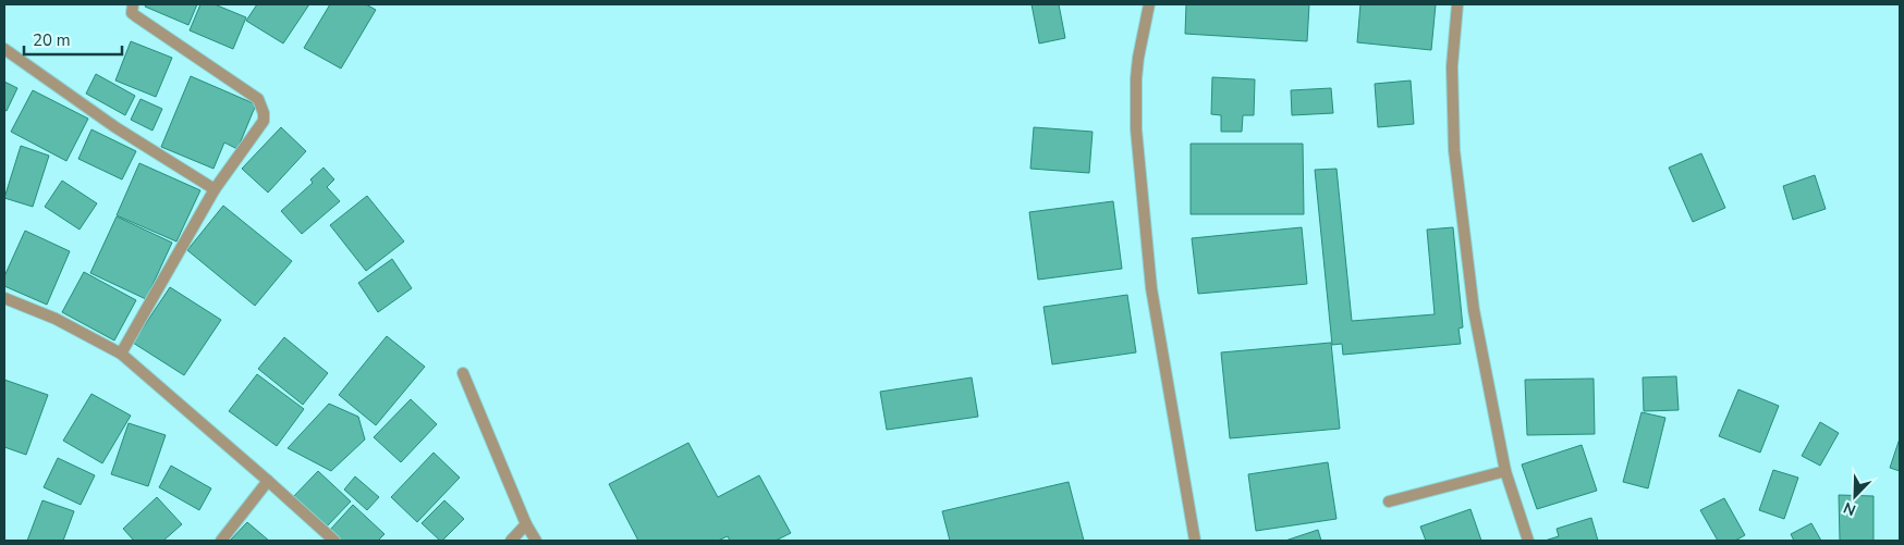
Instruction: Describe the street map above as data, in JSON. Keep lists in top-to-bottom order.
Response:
{
  "scale_bar": "20 m",
  "north": "bottom left"
}
